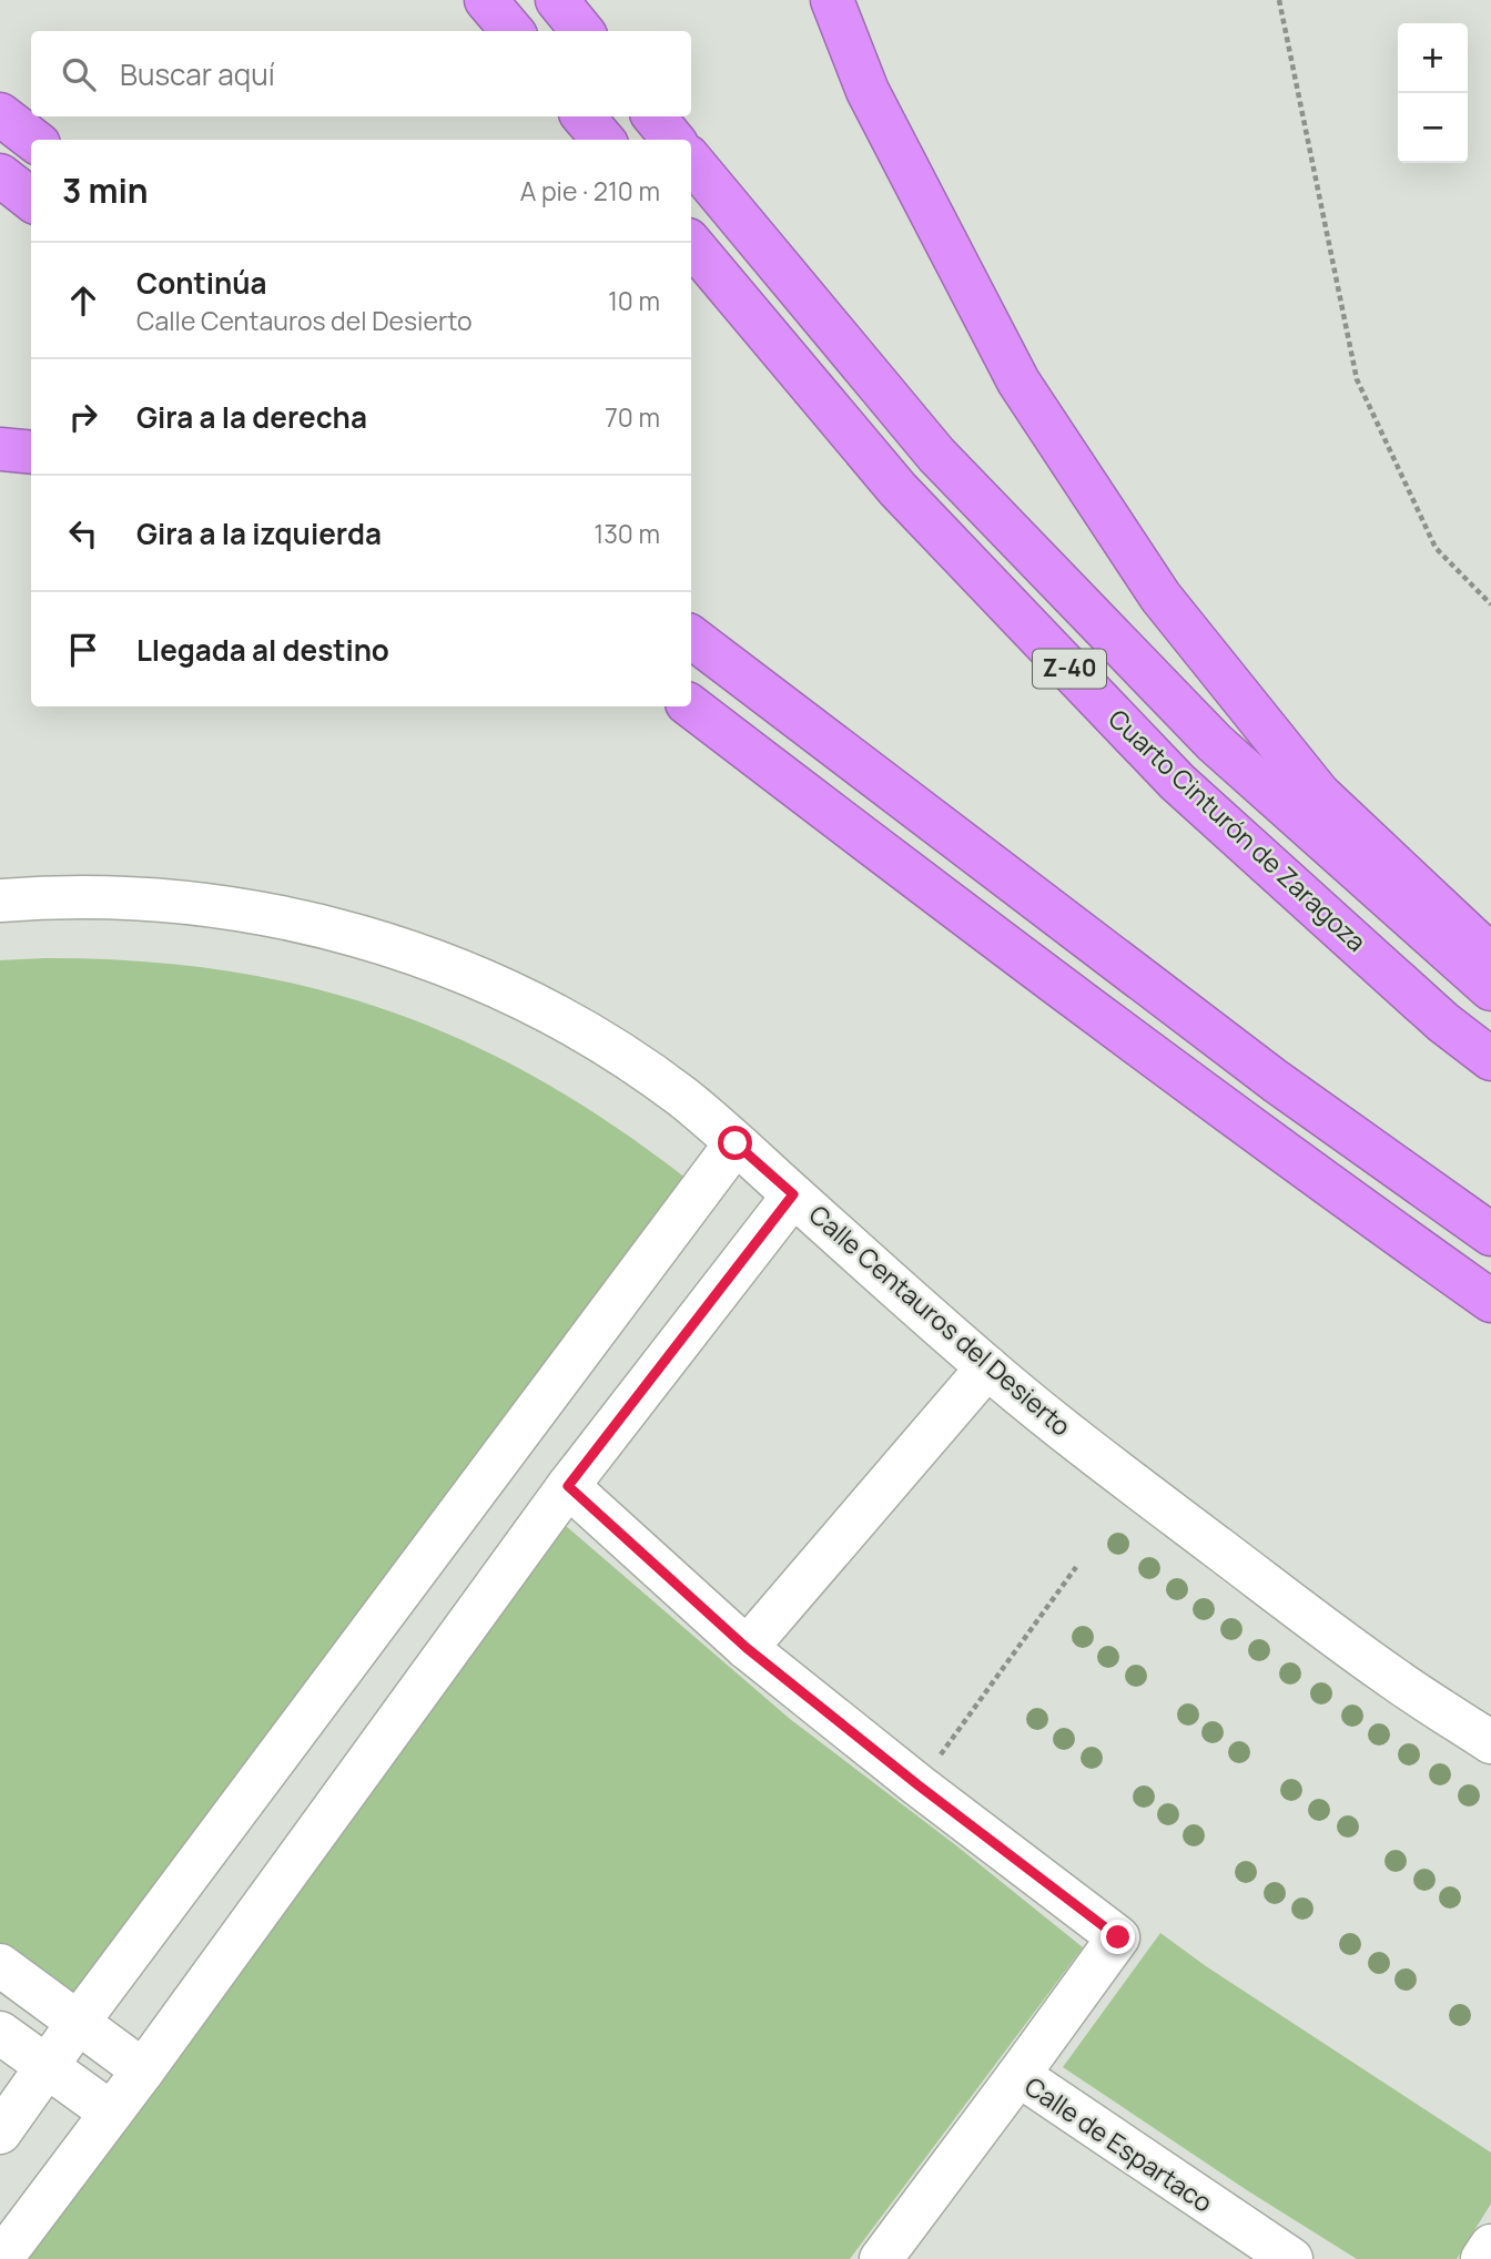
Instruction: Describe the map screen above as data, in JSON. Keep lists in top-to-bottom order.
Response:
{
  "streets": {
    "highway": ["Z-40", "Cuarto Cinturón de Zaragoza"],
    "street": ["Calle Centauros del Desierto", "Calle de Espartaco"]
  },
  "page": {
    "map_buttons": ["+", "−"],
    "search": "Buscar aquí",
    "heading": ["3 min", "A pie · 210 m"],
    "list": [
      ["Continúa", "Calle Centauros del Desierto", "10 m"],
      ["Gira a la derecha", "70 m"],
      ["Gira a la izquierda", "130 m"],
      "Llegada al destino"
    ]
  }
}
